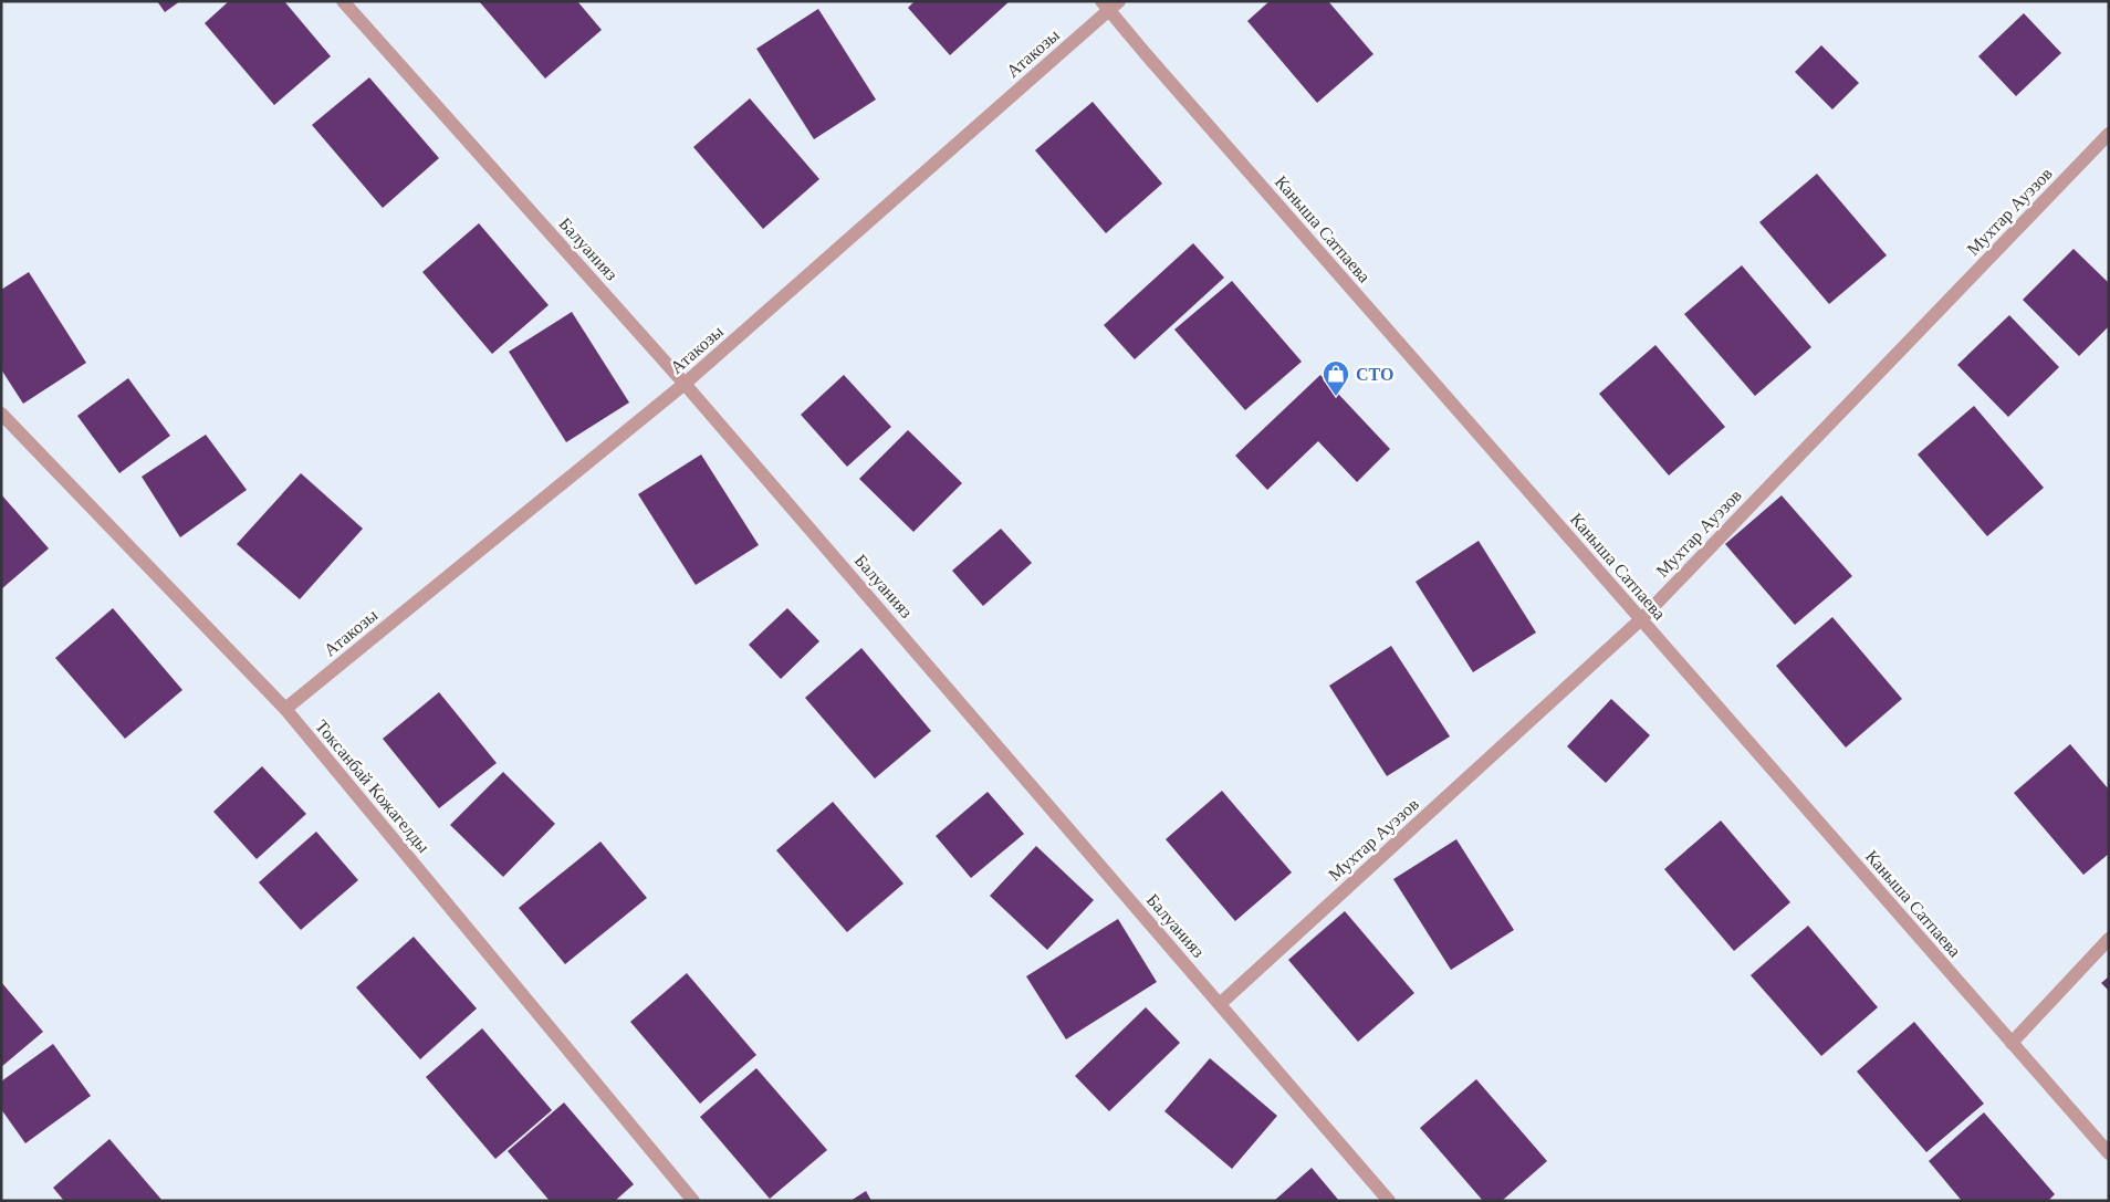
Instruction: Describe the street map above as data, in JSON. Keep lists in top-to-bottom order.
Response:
{
  "streets": {
    "street": [
      "Атакозы",
      "Мухтар Ауэзов",
      "Каныша Сатпаева",
      "Балуанияз",
      "Токсанбай Кожагелды"
    ]
  },
  "crossings": [
    ["Атакозы", "Каныша Сатпаева"],
    ["Атакозы", "Балуанияз"],
    ["Атакозы", "Токсанбай Кожагелды"],
    ["Мухтар Ауэзов", "Каныша Сатпаева"],
    ["Мухтар Ауэзов", "Балуанияз"]
  ],
  "places": {
    "shop": ["CTO"]
  }
}
